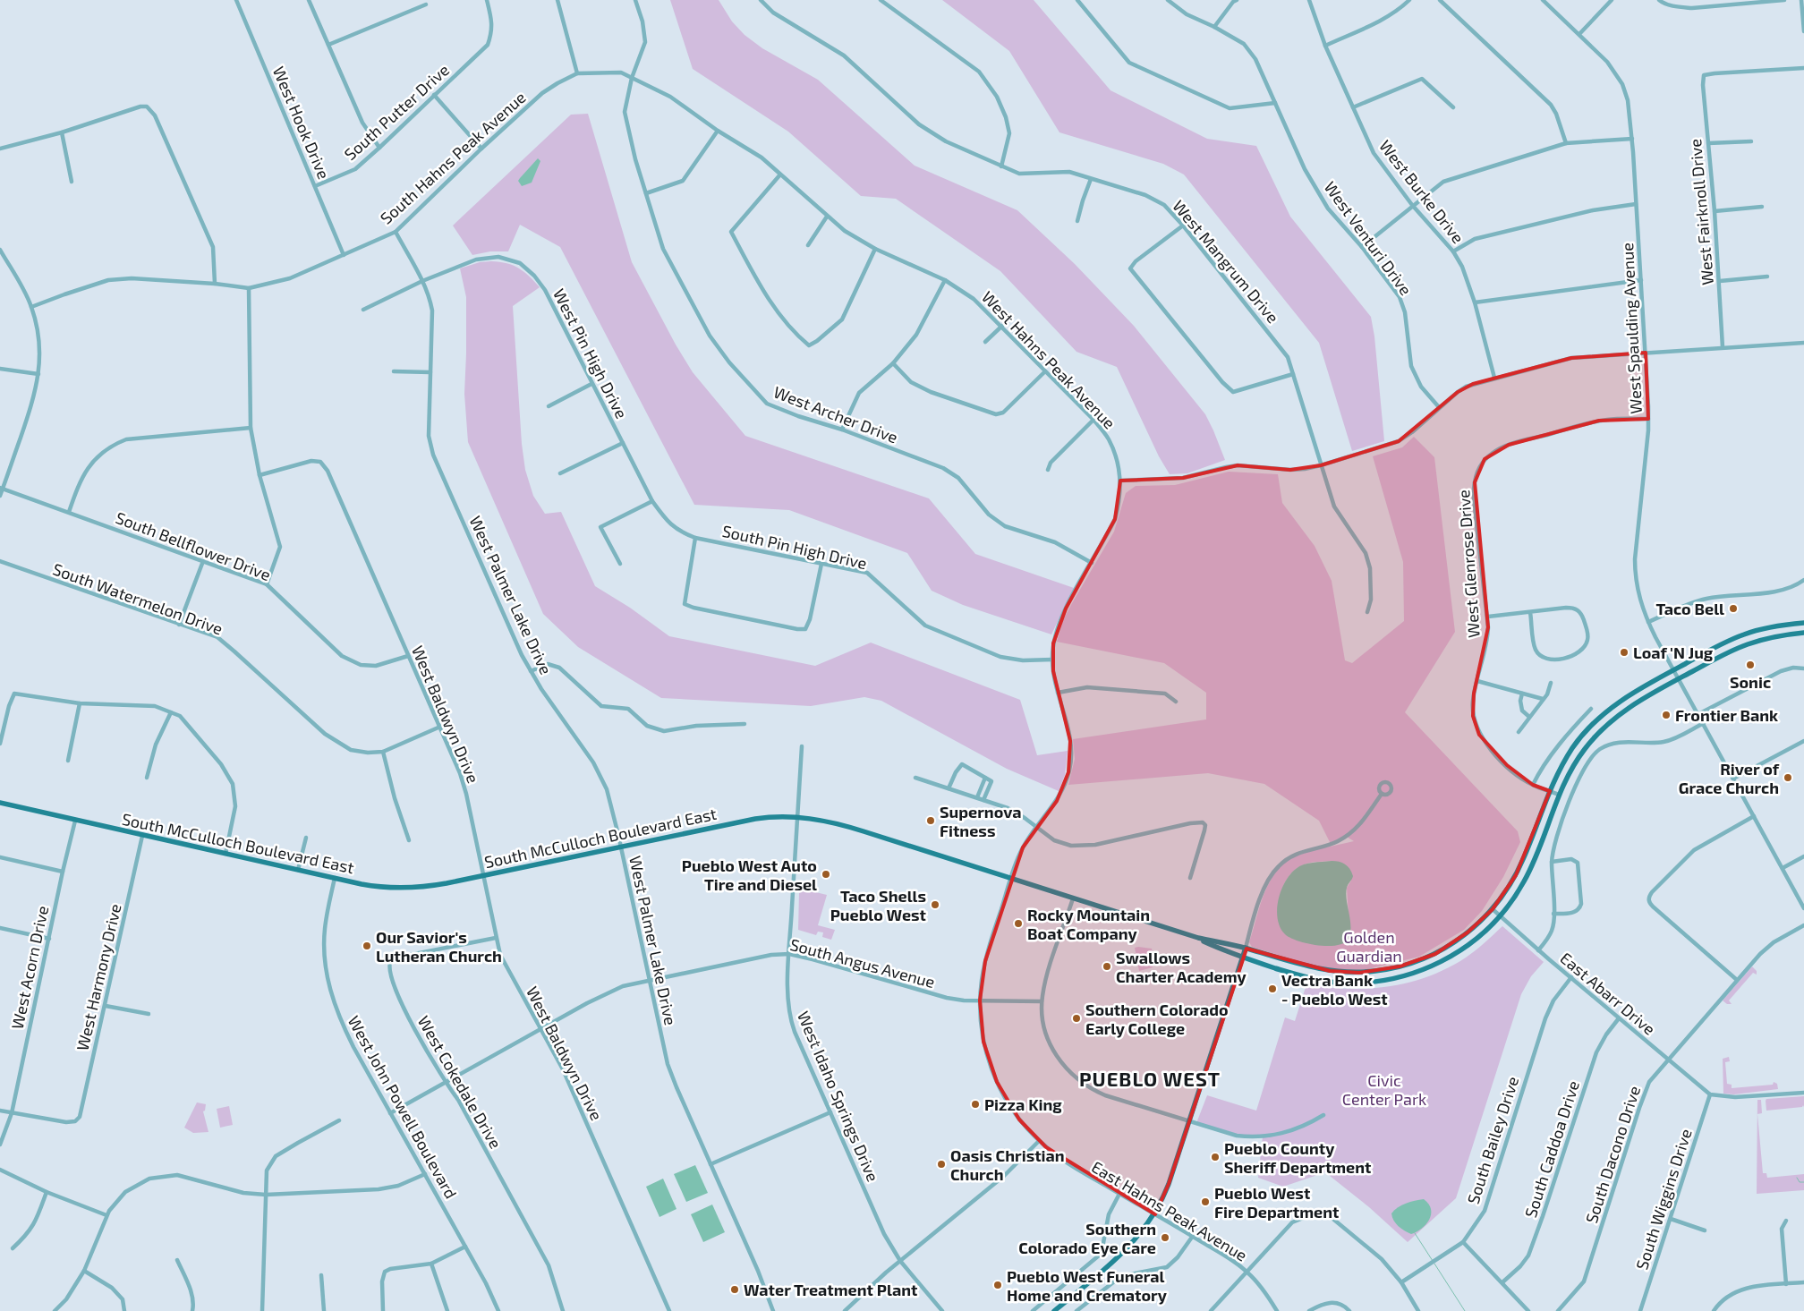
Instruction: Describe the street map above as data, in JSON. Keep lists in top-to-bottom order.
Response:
{
  "streets": {
    "main road": ["South McCulloch Boulevard East"],
    "street": [
      "South Putter Drive",
      "West Hook Drive",
      "South Hahns Peak Avenue",
      "West Burke Drive",
      "West Fairknoll Drive",
      "West Venturi Drive",
      "West Mangrum Drive",
      "West Spaulding Avenue",
      "West Pin High Drive",
      "West Hahns Peak Avenue",
      "West Archer Drive",
      "South Bellflower Drive",
      "South Pin High Drive",
      "West Glenrose Drive",
      "West Palmer Lake Drive",
      "South Watermelon Drive",
      "West Baldwyn Drive",
      "South Angus Avenue",
      "West Acorn Drive",
      "West Harmony Drive",
      "East Abarr Drive",
      "West Cokedale Drive",
      "West Idaho Springs Drive",
      "West John Powell Boulevard",
      "South Bailey Drive",
      "South Caddoa Drive",
      "South Dacono Drive",
      "South Wiggins Drive",
      "East Hahns Peak Avenue"
    ]
  },
  "crossings": [
    ["South Putter Drive", "West Hook Drive"],
    ["West Hook Drive", "South Hahns Peak Avenue"],
    ["South Hahns Peak Avenue", "West Hahns Peak Avenue"],
    ["South Hahns Peak Avenue", "West Palmer Lake Drive"],
    ["West Spaulding Avenue", "West Glenrose Drive"],
    ["West Spaulding Avenue", "South McCulloch Boulevard East"],
    ["West Pin High Drive", "South Pin High Drive"],
    ["West Pin High Drive", "West Palmer Lake Drive"],
    ["West Hahns Peak Avenue", "West Archer Drive"],
    ["West Hahns Peak Avenue", "South Pin High Drive"],
    ["West Hahns Peak Avenue", "South McCulloch Boulevard East"],
    ["West Hahns Peak Avenue", "South Angus Avenue"],
    ["West Hahns Peak Avenue", "East Hahns Peak Avenue"],
    ["South Bellflower Drive", "West Baldwyn Drive"],
    ["West Glenrose Drive", "South McCulloch Boulevard East"],
    ["West Palmer Lake Drive", "South McCulloch Boulevard East"],
    ["West Palmer Lake Drive", "South Angus Avenue"],
    ["South Watermelon Drive", "West Baldwyn Drive"],
    ["West Baldwyn Drive", "South McCulloch Boulevard East"],
    ["West Baldwyn Drive", "South Angus Avenue"],
    ["West Baldwyn Drive", "West Cokedale Drive"],
    ["South McCulloch Boulevard East", "West Acorn Drive"],
    ["South McCulloch Boulevard East", "West Harmony Drive"],
    ["South McCulloch Boulevard East", "East Abarr Drive"],
    ["South McCulloch Boulevard East", "West Idaho Springs Drive"],
    ["South McCulloch Boulevard East", "West John Powell Boulevard"],
    ["South Angus Avenue", "West Cokedale Drive"],
    ["South Angus Avenue", "West Idaho Springs Drive"],
    ["South Angus Avenue", "West John Powell Boulevard"],
    ["West Acorn Drive", "West Harmony Drive"],
    ["East Abarr Drive", "South Bailey Drive"],
    ["East Abarr Drive", "South Caddoa Drive"],
    ["East Abarr Drive", "South Dacono Drive"],
    ["East Abarr Drive", "South Wiggins Drive"]
  ],
  "districts": ["PUEBLO WEST"],
  "parks": ["Golden Guardian", "Civic Center Park"],
  "places": [
    "Taco Bell",
    "Loaf 'N Jug",
    "Sonic",
    "Frontier Bank",
    "River of Grace Church",
    "Supernova Fitness",
    "Pueblo West Auto Tire and Diesel",
    "Taco Shells Pueblo West",
    "Rocky Mountain Boat Company",
    "Our Savior's Lutheran Church",
    "Swallows Charter Academy",
    "Vectra Bank - Pueblo West",
    "Southern Colorado Early College",
    "Pizza King",
    "Pueblo County Sheriff Department",
    "Oasis Christian Church",
    "Pueblo West Fire Department",
    "Southern Colorado Eye Care",
    "Pueblo West Funeral Home and Crematory",
    "Water Treatment Plant"
  ]
}
